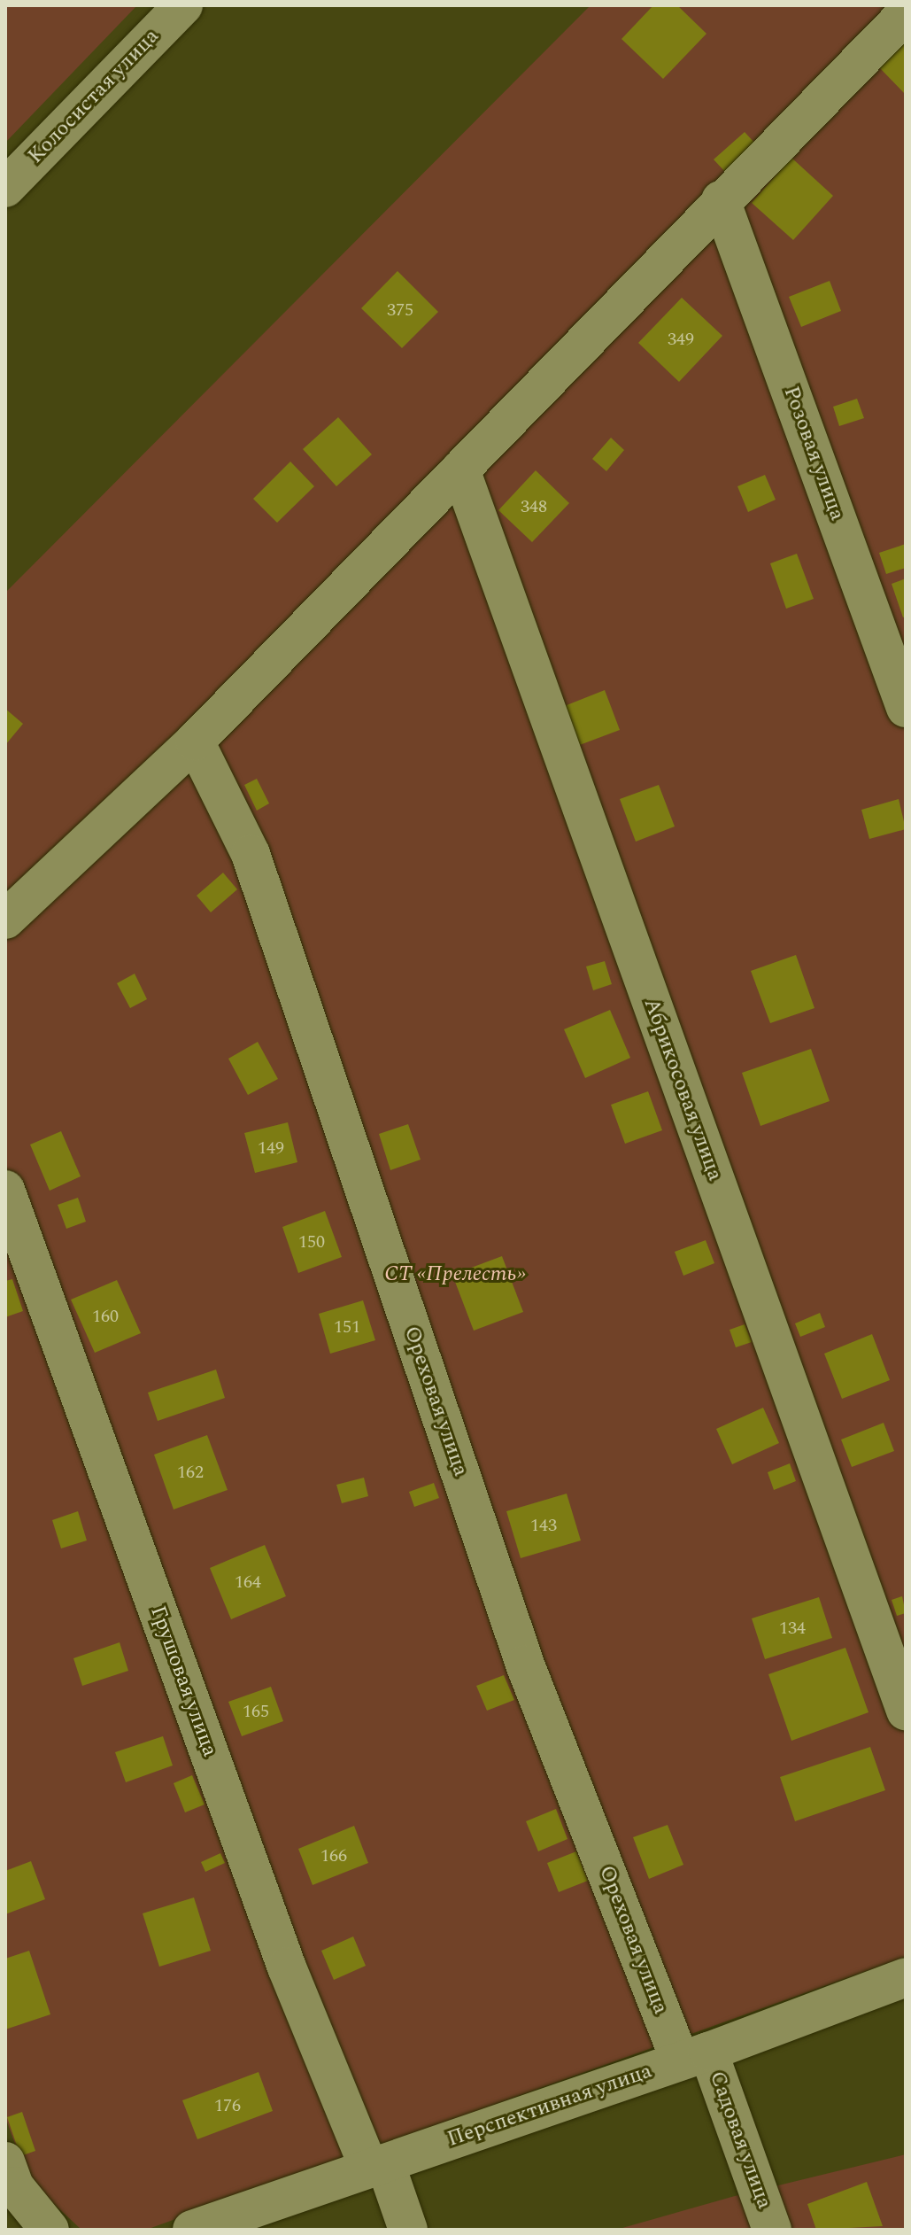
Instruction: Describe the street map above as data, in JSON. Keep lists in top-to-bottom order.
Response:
{
  "streets": {
    "street": [
      "Колосистая улица",
      "Розовая улица",
      "Абрикосовая улица",
      "Ореховая улица",
      "Грушовая улица",
      "Перспективная улица",
      "Садовая улица"
    ]
  },
  "crossings": [
    ["Ореховая улица", "Перспективная улица"],
    ["Ореховая улица", "Садовая улица"],
    ["Грушовая улица", "Перспективная улица"],
    ["Перспективная улица", "Садовая улица"]
  ],
  "parks": ["СТ «Прелесть»"],
  "house_numbers": [
    "375",
    "349",
    "348",
    "149",
    "150",
    "160",
    "151",
    "162",
    "143",
    "164",
    "134",
    "165",
    "166",
    "176"
  ]
}
